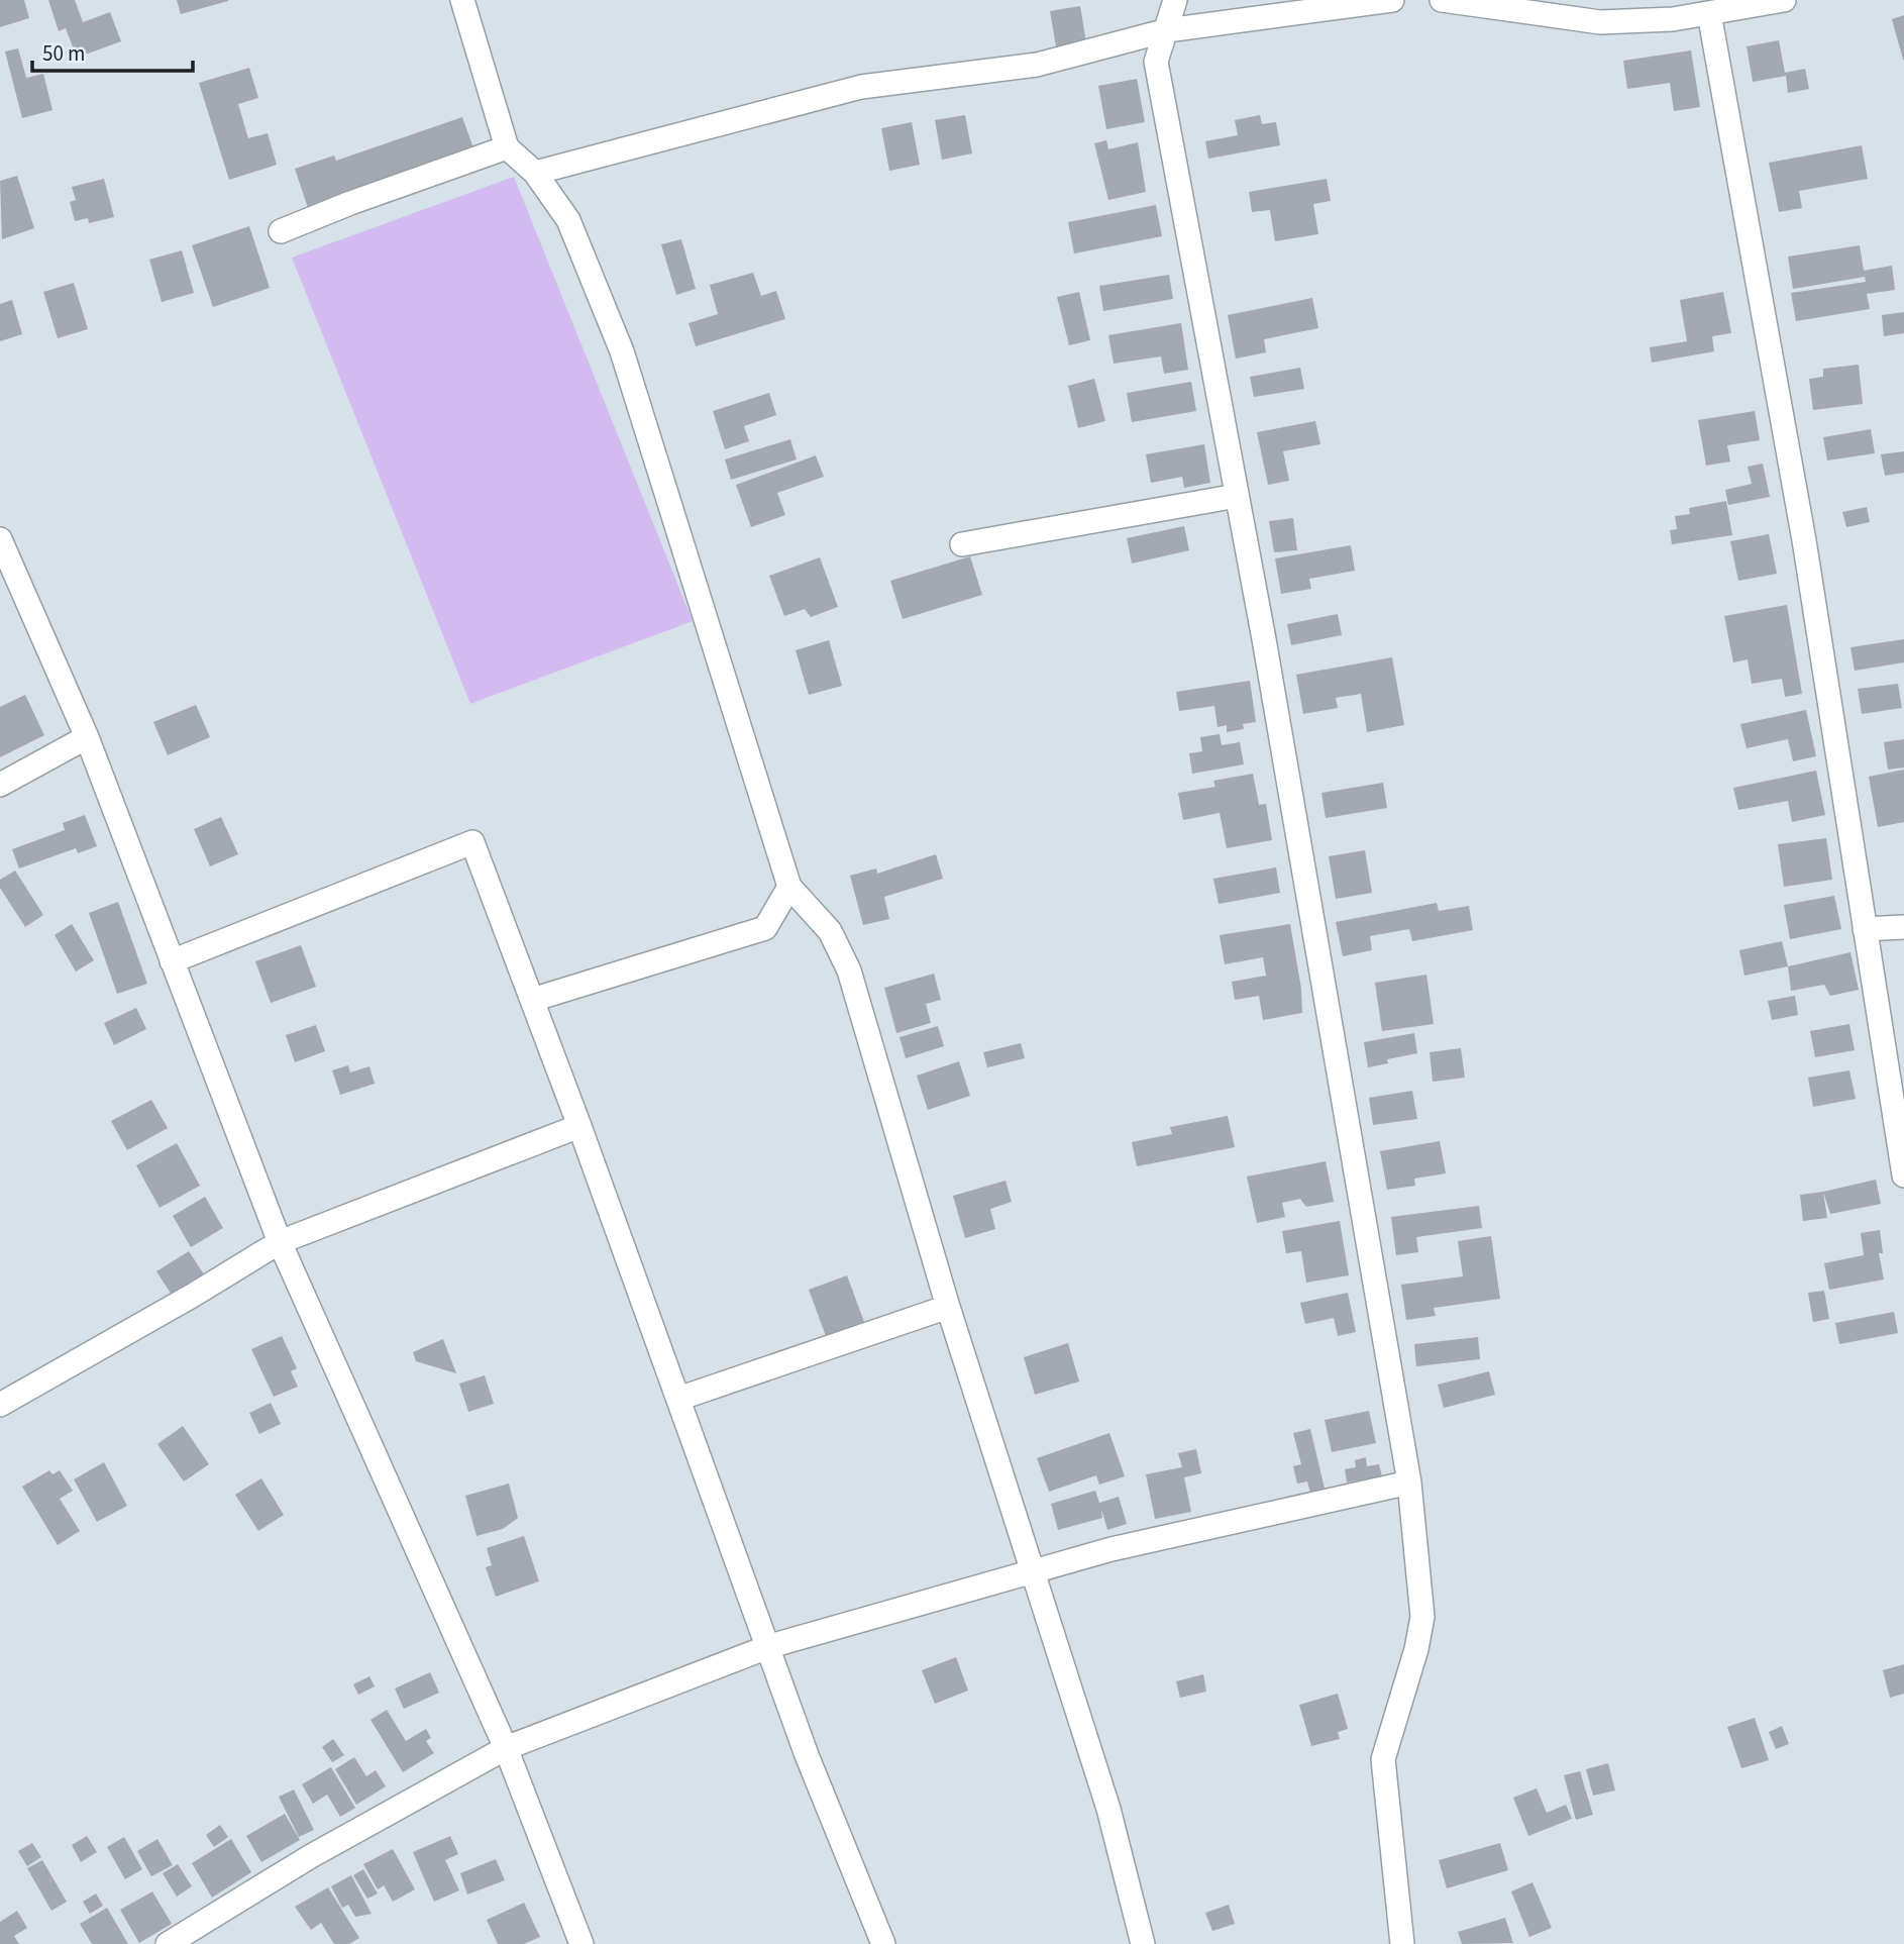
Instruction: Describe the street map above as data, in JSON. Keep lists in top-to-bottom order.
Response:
{
  "scale_bar": "50 m"
}
